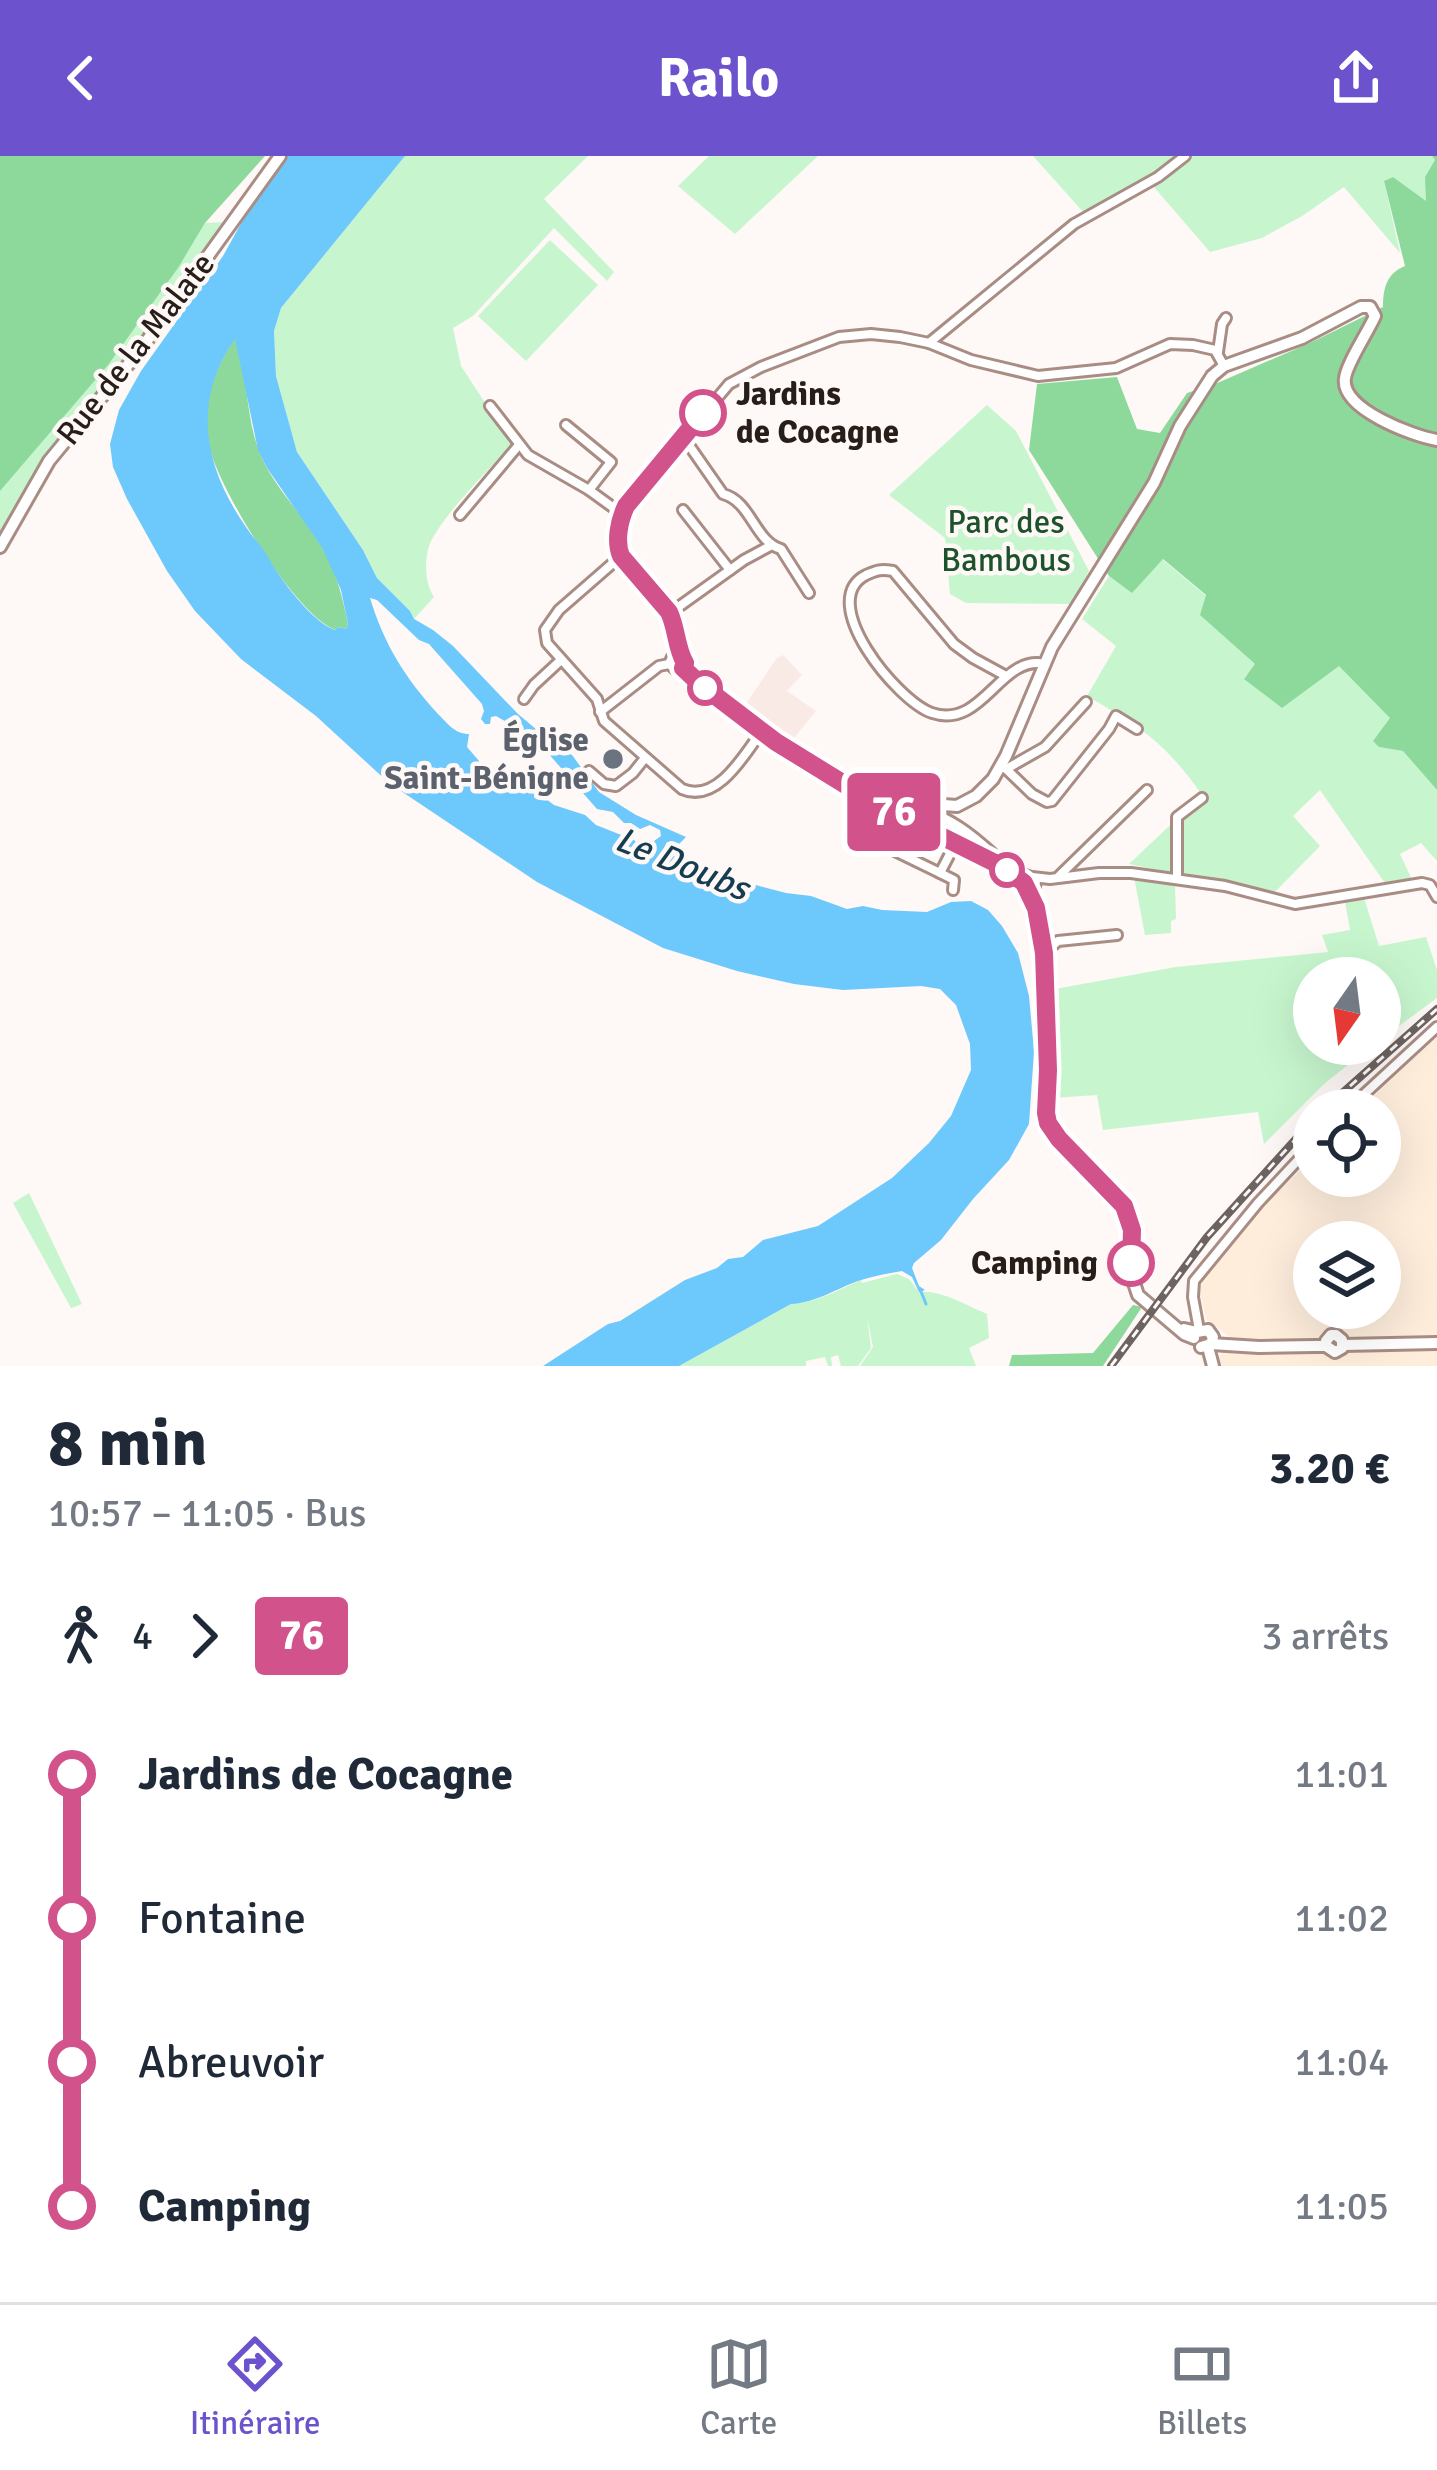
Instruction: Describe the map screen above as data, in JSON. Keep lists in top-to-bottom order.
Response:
{
  "streets": {
    "street": ["Rue de la Malate"]
  },
  "water": ["Le Doubs"],
  "parks": ["Parc des Bambous"],
  "places": ["Jardins de Cocagne", "Église Saint-Bénigne", "Camping"],
  "lines": ["bus line 76"],
  "north": "bottom",
  "page": {
    "header": "Railo",
    "on_map": "76",
    "heading": ["8 min", "10:57 – 11:05 · Bus", "3.20 €"],
    "legs": ["4", "76", "3 arrêts"],
    "list": [
      {
        "name": "Jardins de Cocagne",
        "value": "11:01"
      },
      {
        "name": "Fontaine",
        "value": "11:02"
      },
      {
        "name": "Abreuvoir",
        "value": "11:04"
      },
      {
        "name": "Camping",
        "value": "11:05"
      }
    ],
    "tabs": ["Itinéraire", "Carte", "Billets"]
  }
}
